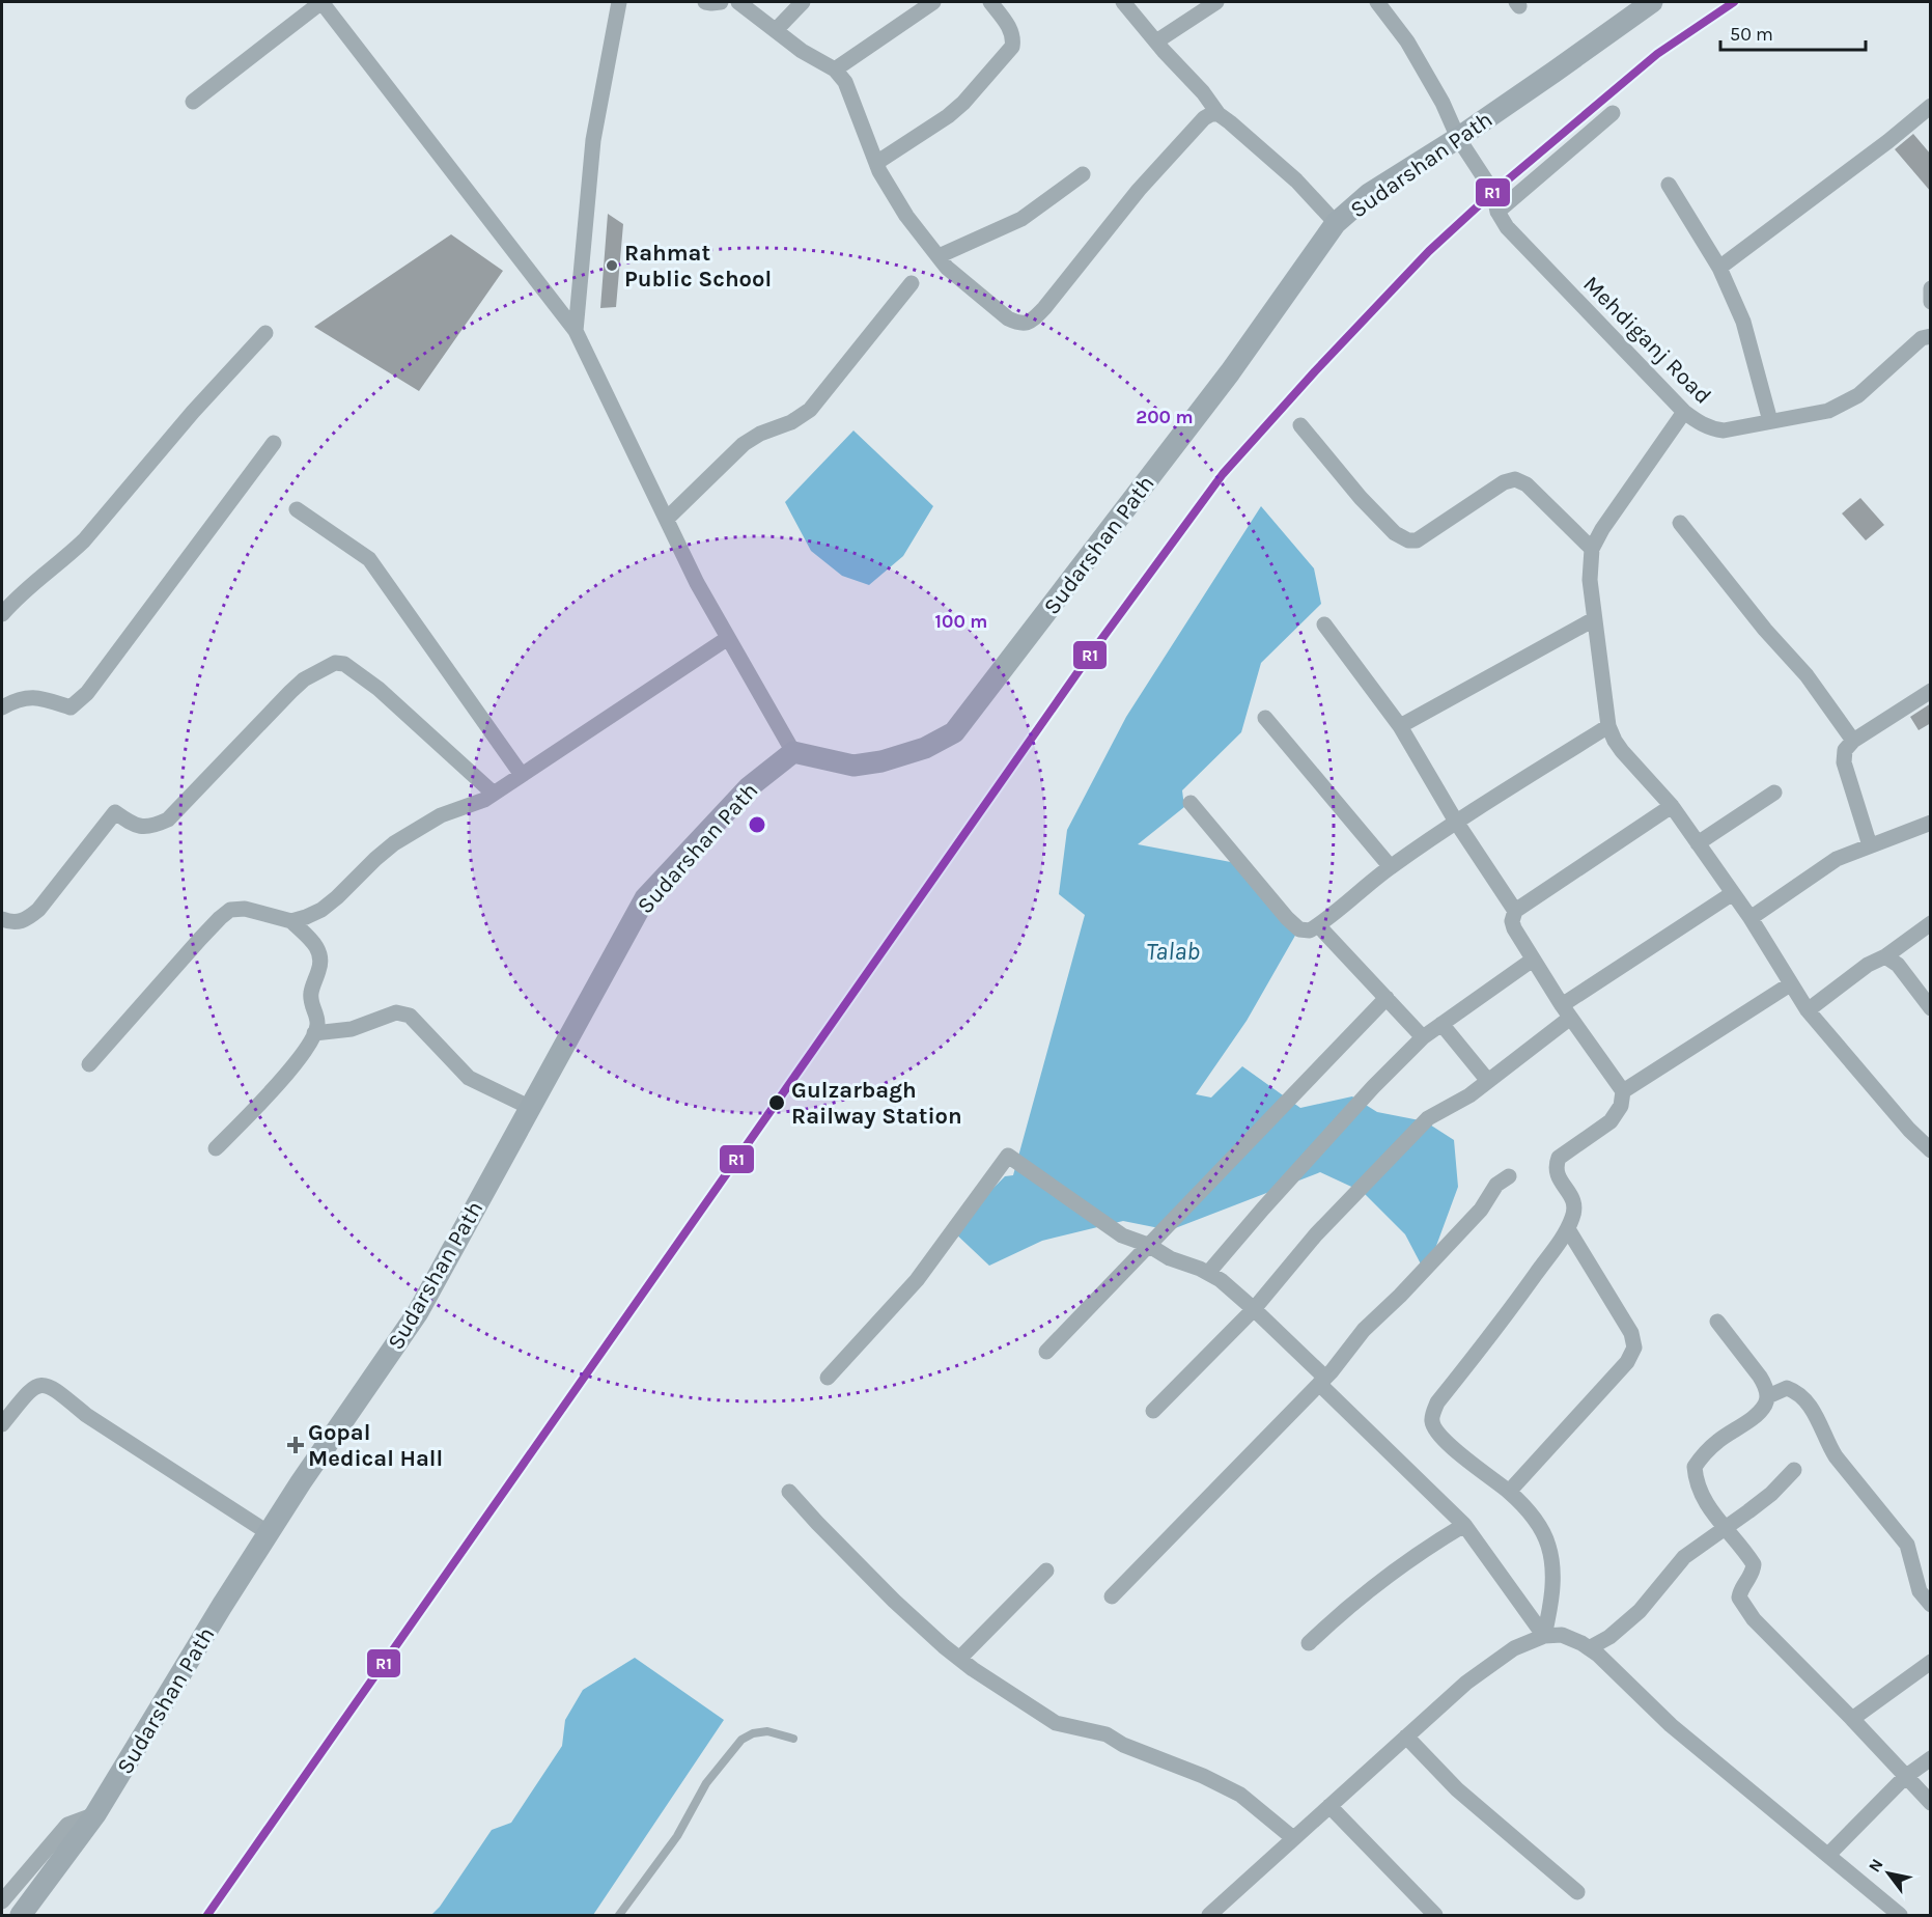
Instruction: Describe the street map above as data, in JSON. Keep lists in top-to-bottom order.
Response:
{
  "streets": {
    "main road": ["Sudarshan Path"],
    "street": ["Mehdiganj Road"]
  },
  "crossings": [
    ["Sudarshan Path", "Mehdiganj Road"]
  ],
  "water": ["Talab"],
  "places": {
    "other": ["Rahmat Public School", "Gulzarbagh Railway Station"],
    "health": ["Gopal Medical Hall"]
  },
  "lines": ["transit line R1"],
  "scale_bar": "50 m",
  "north": "top left",
  "rings": ["200 m", "100 m"]
}
